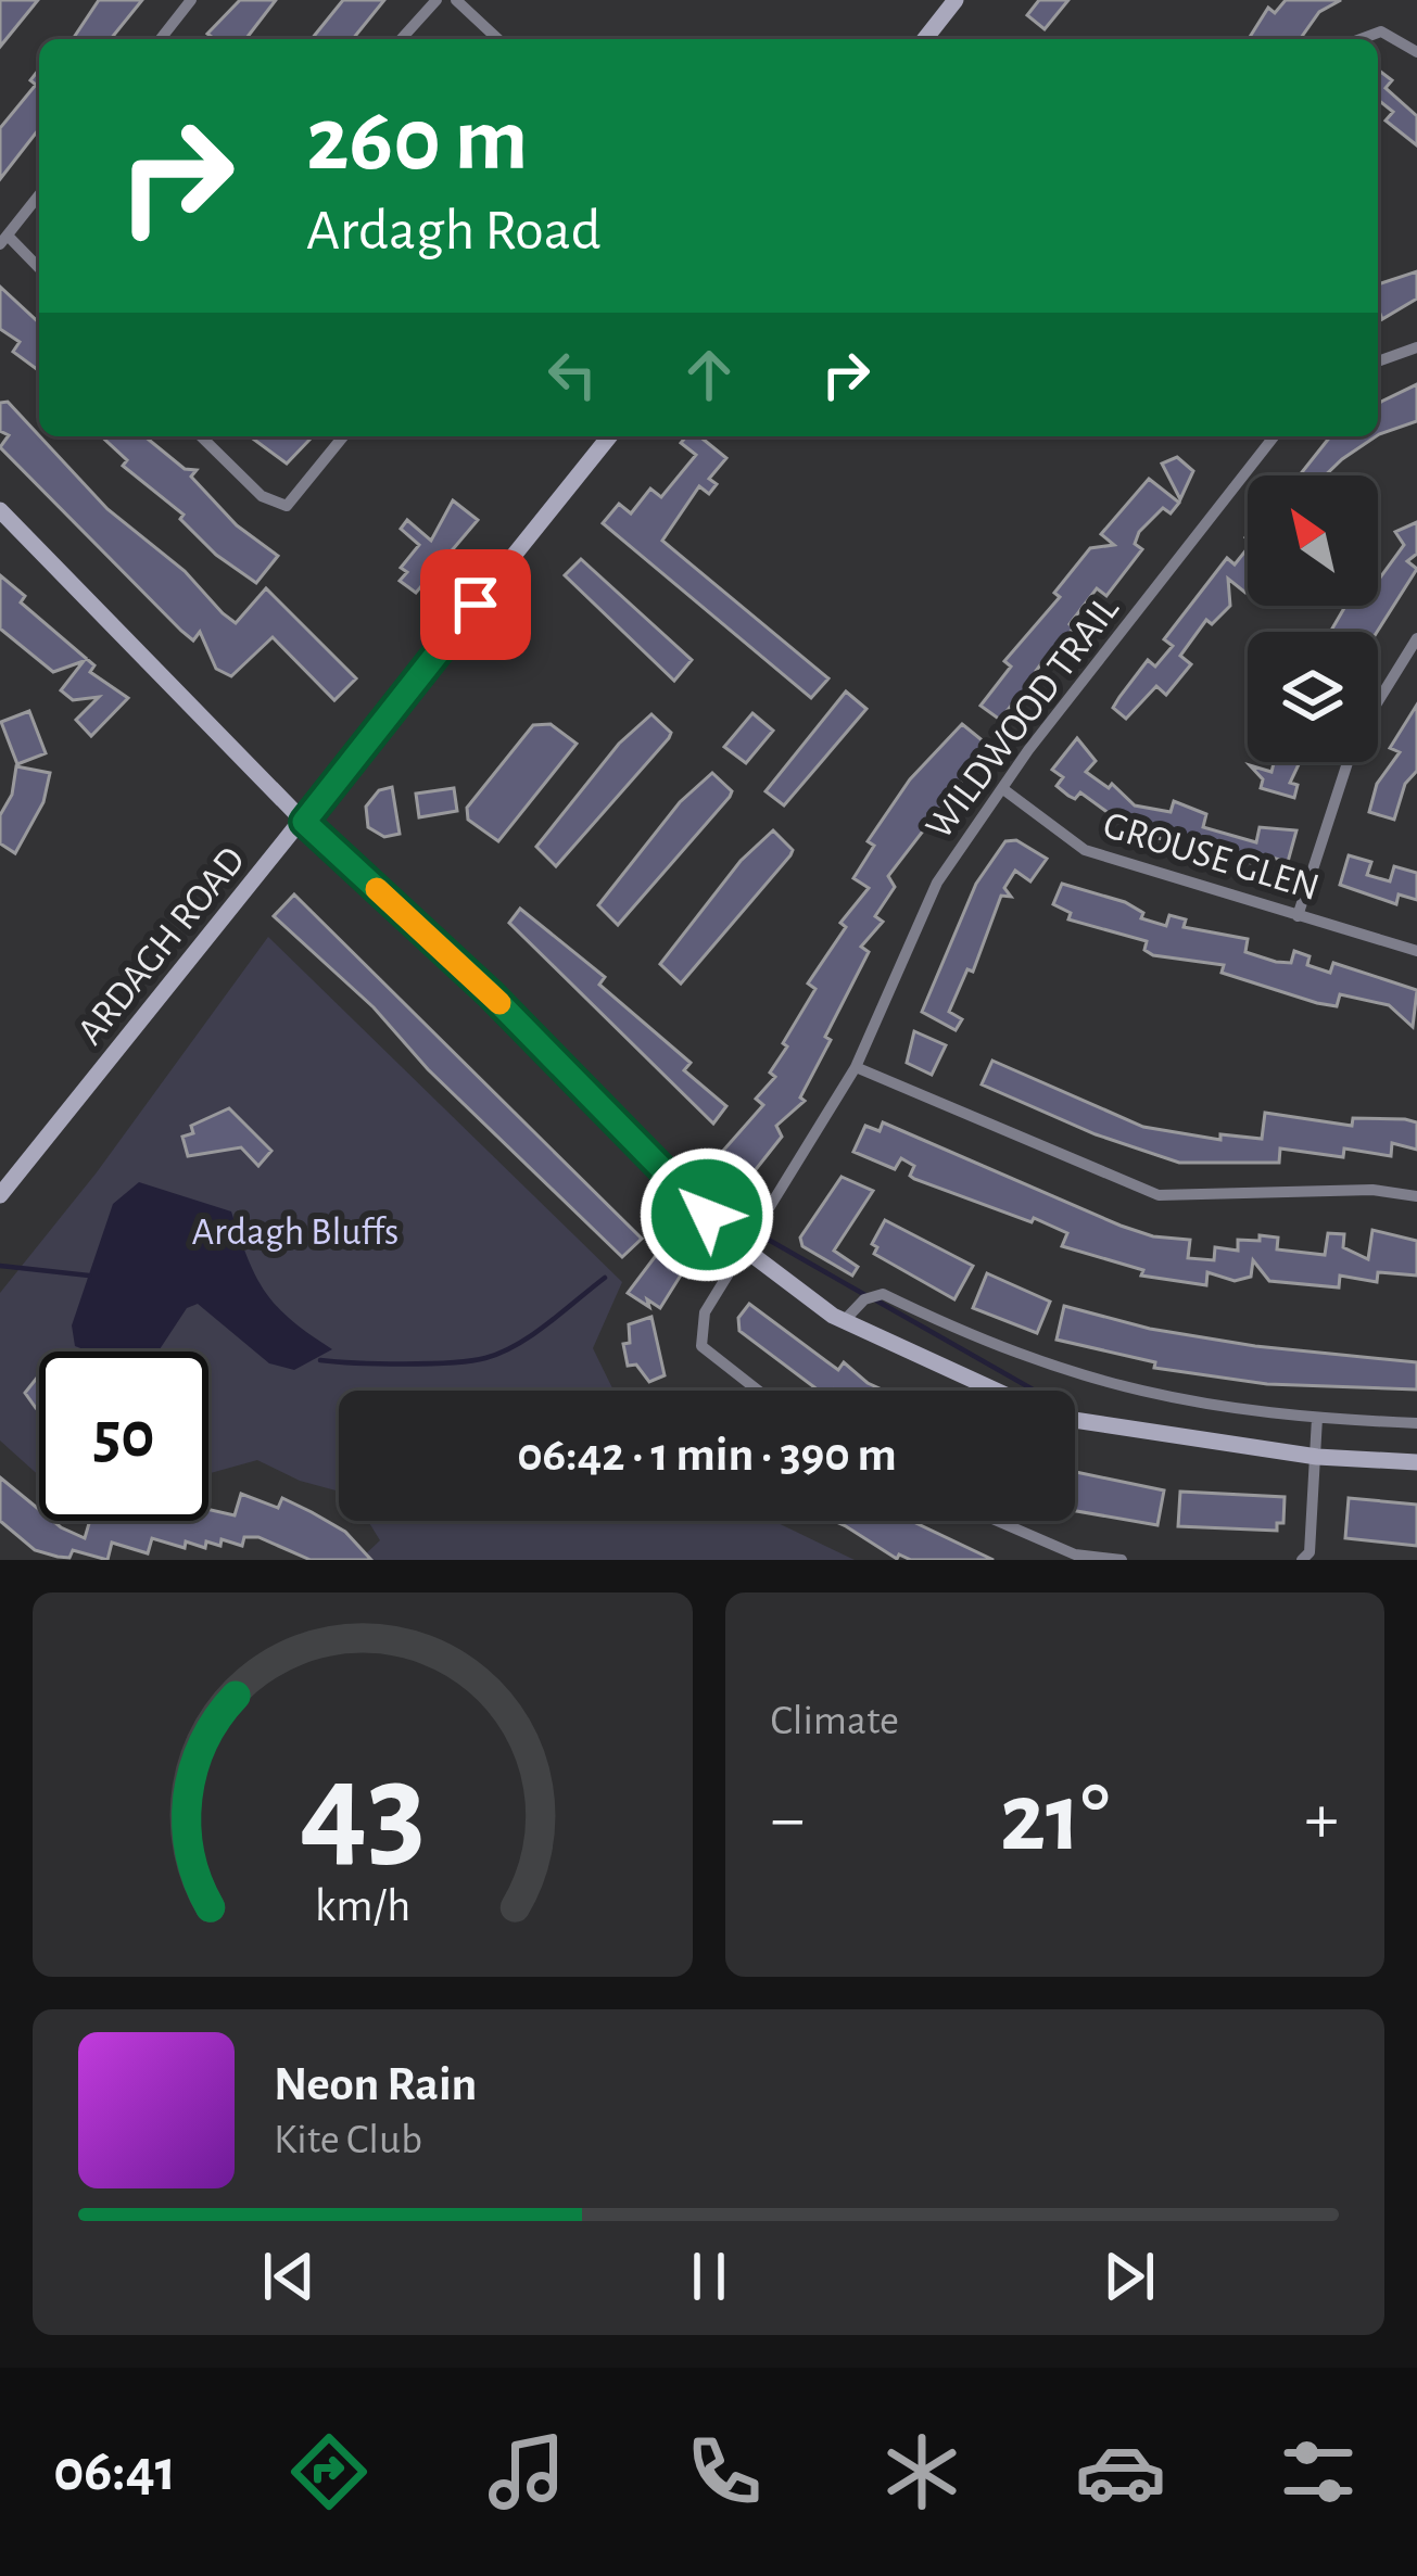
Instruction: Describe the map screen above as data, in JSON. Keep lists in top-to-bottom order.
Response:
{
  "streets": {
    "main road": ["ARDAGH ROAD"],
    "street": ["WILDWOOD TRAIL", "GROUSE GLEN"]
  },
  "crossings": [
    ["WILDWOOD TRAIL", "GROUSE GLEN"]
  ],
  "parks": ["Ardagh Bluffs"],
  "north": "top left",
  "page": {
    "turn": ["260 m", "Ardagh Road"],
    "limit": "50",
    "trip": "06:42 · 1 min · 390 m",
    "tile": "Climate",
    "heat": ["−", "21°", "+"],
    "song": ["Neon Rain", "Kite Club"],
    "tabs": "06:41",
    "gauge": ["43", "km/h"]
  }
}
